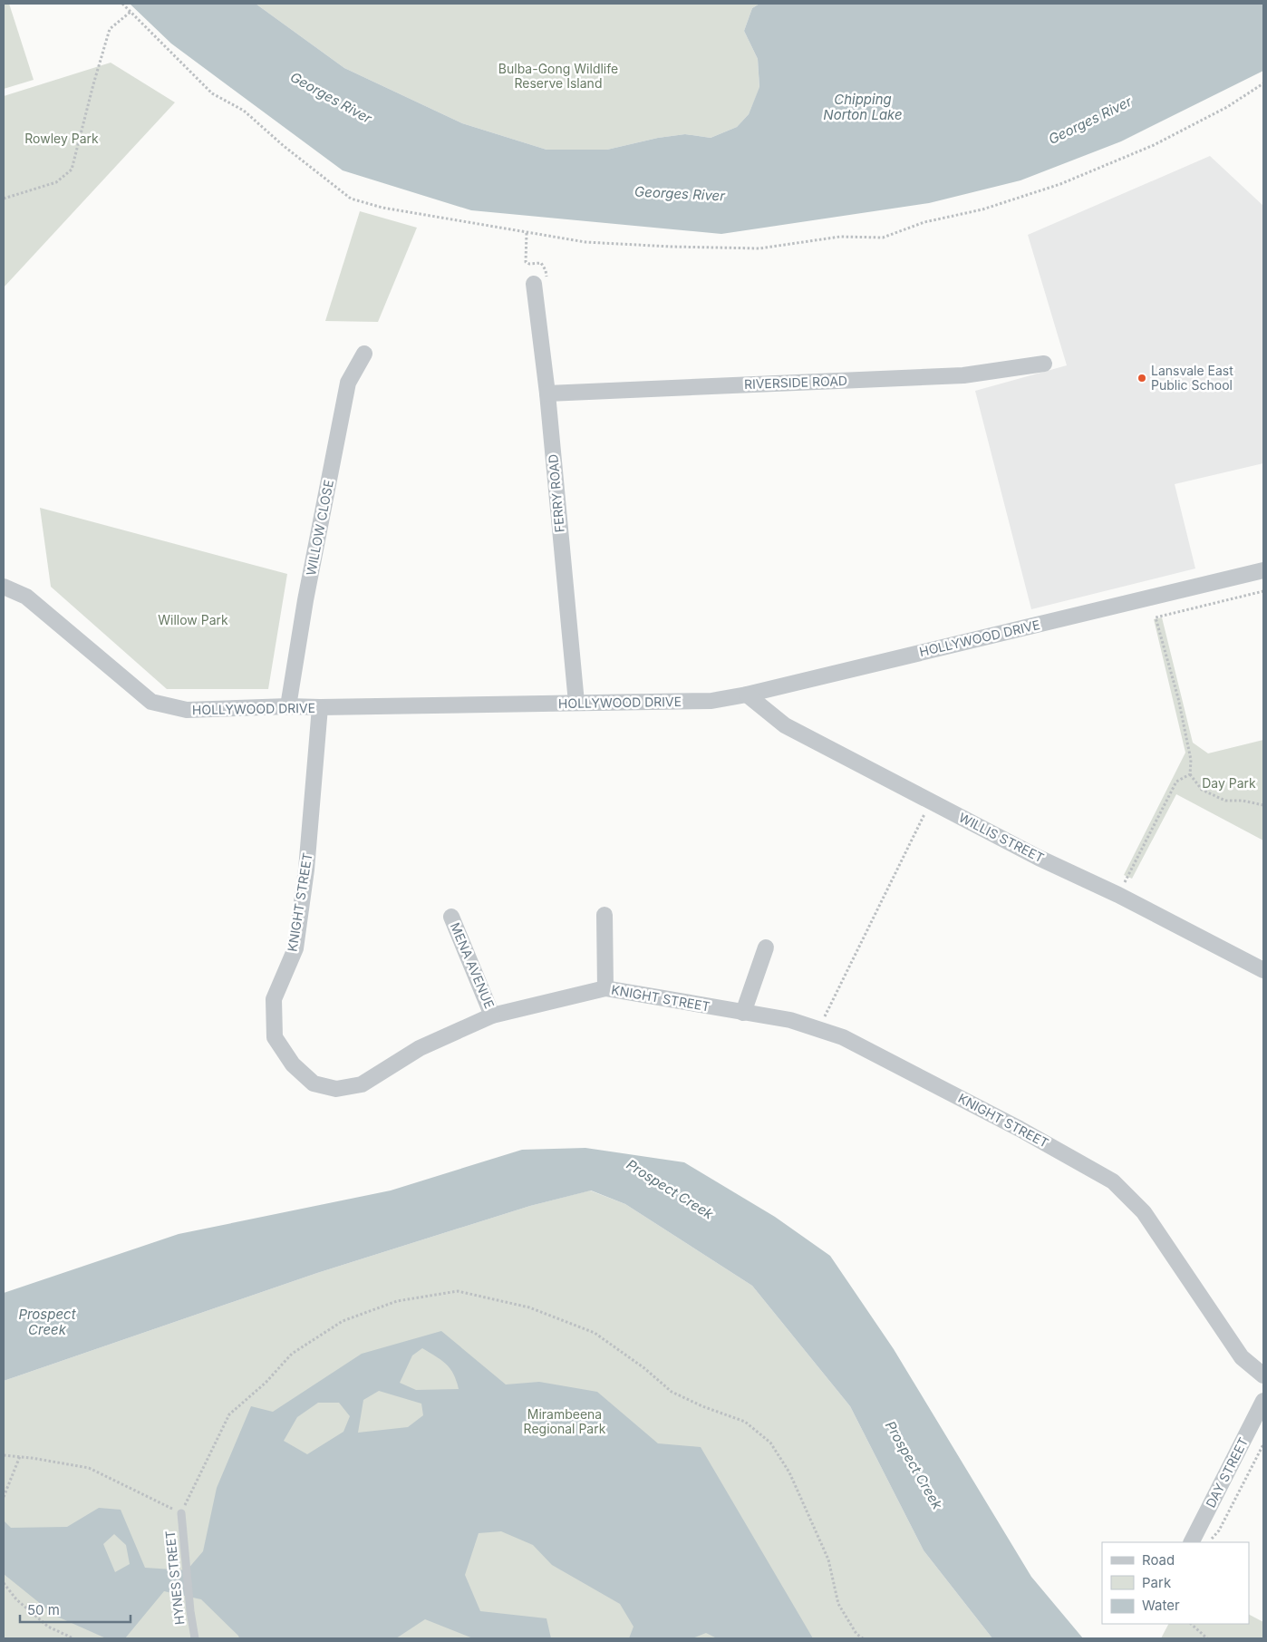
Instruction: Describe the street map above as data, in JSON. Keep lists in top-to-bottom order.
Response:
{
  "streets": {
    "street": [
      "RIVERSIDE ROAD",
      "FERRY ROAD",
      "WILLOW CLOSE",
      "HOLLYWOOD DRIVE",
      "WILLIS STREET",
      "KNIGHT STREET",
      "MENA AVENUE",
      "DAY STREET"
    ],
    "lane": ["HYNES STREET"]
  },
  "crossings": [
    ["RIVERSIDE ROAD", "FERRY ROAD"],
    ["FERRY ROAD", "HOLLYWOOD DRIVE"],
    ["WILLOW CLOSE", "HOLLYWOOD DRIVE"],
    ["HOLLYWOOD DRIVE", "WILLIS STREET"],
    ["HOLLYWOOD DRIVE", "KNIGHT STREET"],
    ["KNIGHT STREET", "MENA AVENUE"]
  ],
  "water": ["Georges River", "Chipping Norton Lake", "Prospect Creek"],
  "parks": [
    "Bulba-Gong Wildlife Reserve Island",
    "Rowley Park",
    "Willow Park",
    "Day Park",
    "Mirambeena Regional Park"
  ],
  "places": ["Lansvale East Public School"],
  "legend": ["Road", "Park", "Water"],
  "scale_bar": "50 m"
}
